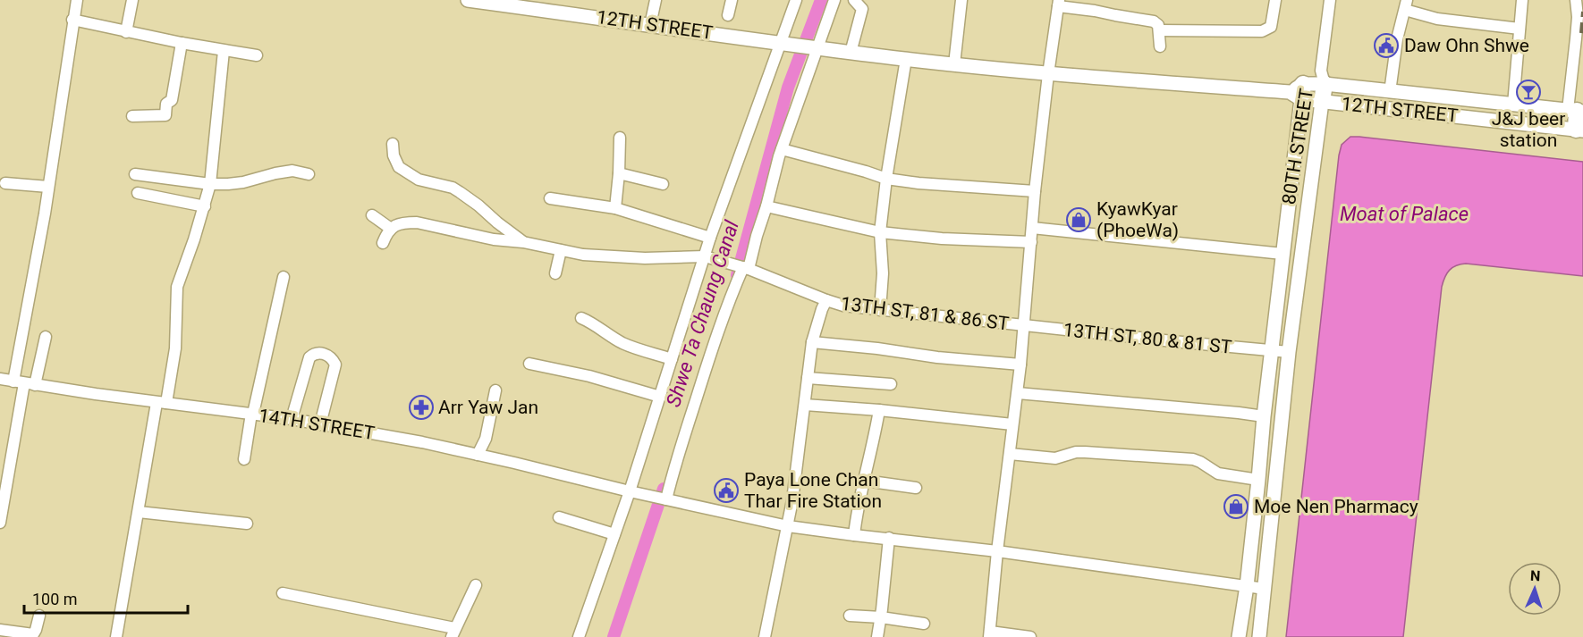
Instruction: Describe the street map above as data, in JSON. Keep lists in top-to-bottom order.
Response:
{
  "streets": {
    "highway": ["80TH STREET"],
    "main road": ["12TH STREET"],
    "street": ["13TH ST, 81 & 86 ST", "13TH ST, 80 & 81 ST", "14TH STREET"]
  },
  "crossings": [
    ["12TH STREET", "80TH STREET"],
    ["80TH STREET", "13TH ST, 80 & 81 ST"],
    ["80TH STREET", "14TH STREET"],
    ["13TH ST, 81 & 86 ST", "13TH ST, 80 & 81 ST"]
  ],
  "water": ["Moat of Palace", "Shwe Ta Chaung Canal"],
  "places": {
    "public building": ["Daw Ohn Shwe", "Paya Lone Chan Thar Fire Station"],
    "bar": ["J&J beer station"],
    "shop": ["KyawKyar (PhoeWa)", "Moe Nen Pharmacy"],
    "pharmacy": ["Arr Yaw Jan"]
  },
  "scale_bar": "100 m",
  "north": "top"
}
